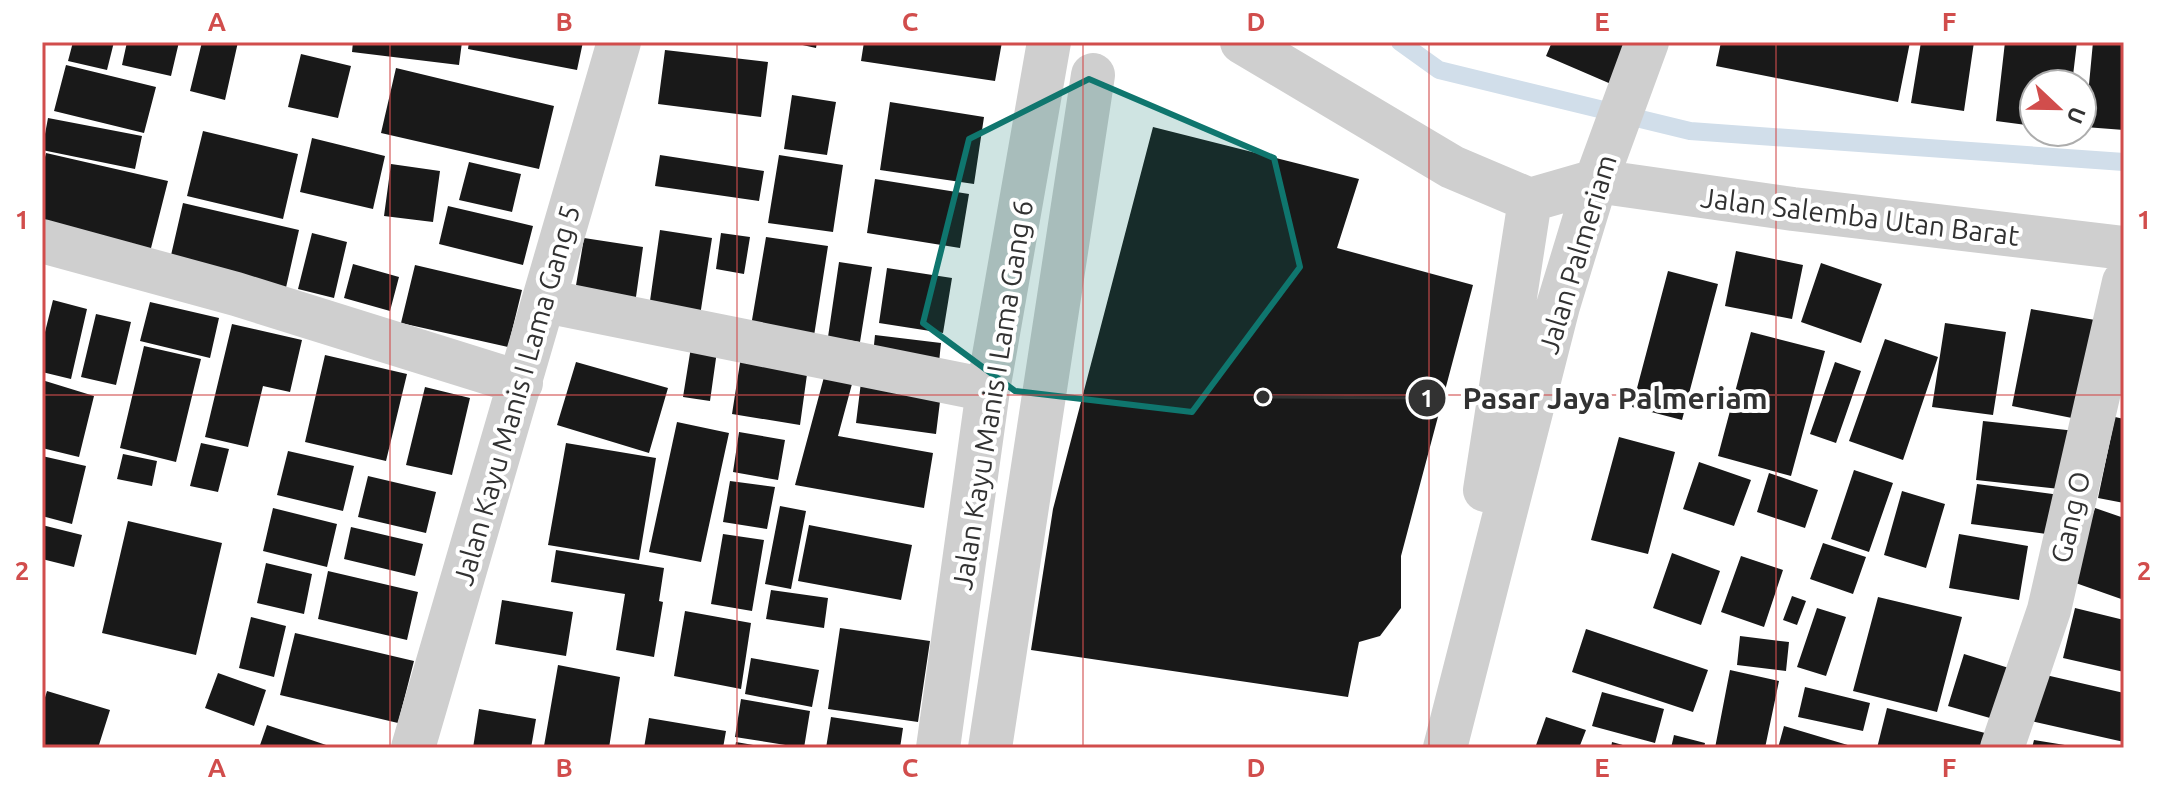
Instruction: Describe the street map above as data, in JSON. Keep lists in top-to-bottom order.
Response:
{
  "streets": {
    "street": [
      "Jalan Salemba Utan Barat",
      "Jalan Palmeriam",
      "Jalan Kayu Manis I Lama Gang 5",
      "Jalan Kayu Manis I Lama Gang 6",
      "Gang O"
    ]
  },
  "crossings": [
    ["Jalan Salemba Utan Barat", "Jalan Palmeriam"]
  ],
  "places": ["Pasar Jaya Palmeriam"],
  "north": "right",
  "grid": {
    "columns": [
      "A",
      "B",
      "C",
      "D",
      "E",
      "F"
    ],
    "rows": ["1", "2"]
  }
}
